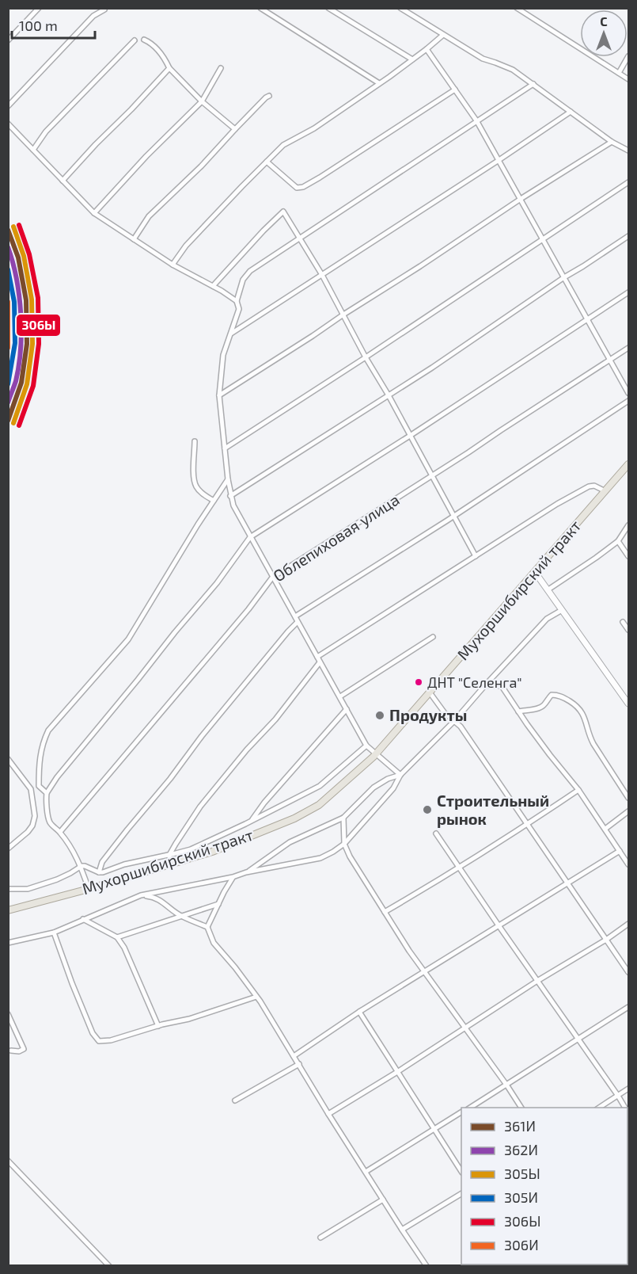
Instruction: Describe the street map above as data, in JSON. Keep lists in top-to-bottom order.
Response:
{
  "streets": {
    "main road": ["Мухоршибирский тракт"],
    "street": ["Облепиховая улица"]
  },
  "places": ["ДНТ \"Селенга\"", "Продукты", "Строительный рынок"],
  "lines": [
    "transit line 306Ы",
    "transit line 305Ы",
    "transit line 361И",
    "transit line 362И",
    "transit line 305И",
    "transit line 306И"
  ],
  "legend": [
    "361И",
    "362И",
    "305Ы",
    "305И",
    "306Ы",
    "306И"
  ],
  "scale_bar": "100 m",
  "north": "top"
}
